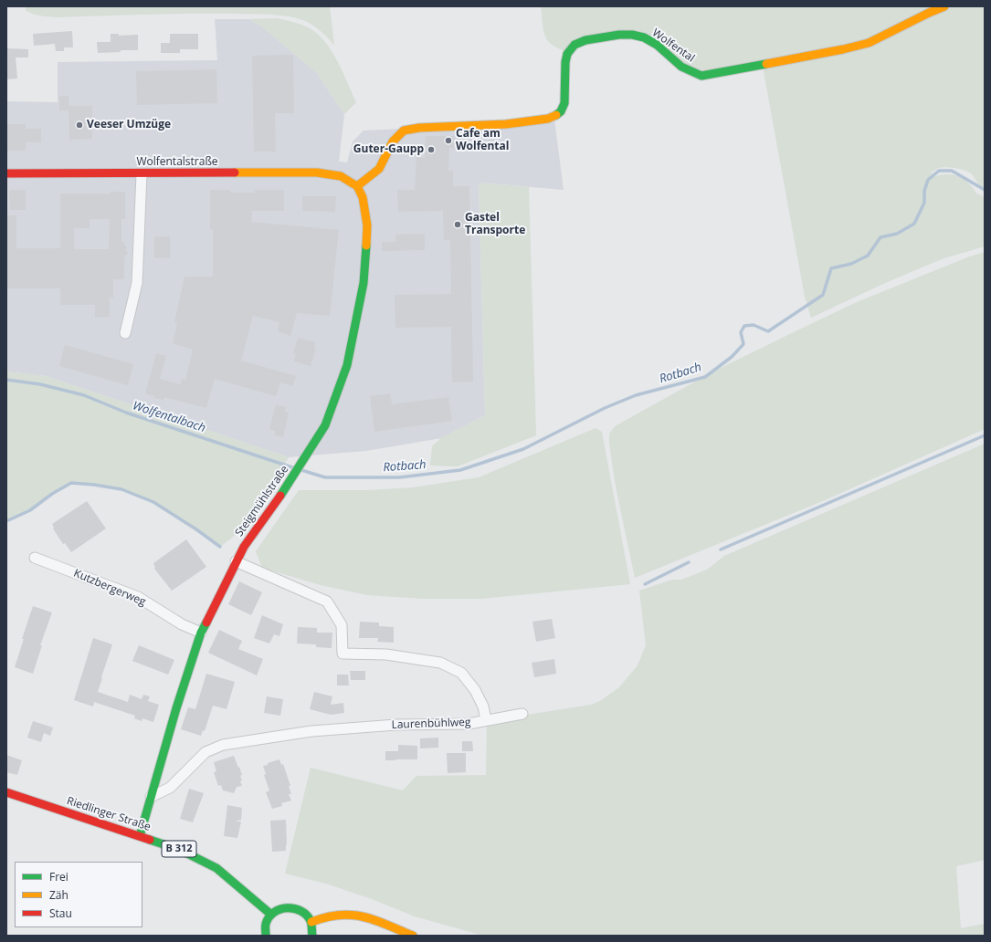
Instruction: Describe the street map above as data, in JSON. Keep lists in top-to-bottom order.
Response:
{
  "streets": {
    "street": [
      "Wolfental",
      "Wolfentalstraße",
      "Steigmühlstraße",
      "Kutzbergerweg",
      "Laurenbühlweg",
      "Riedlinger Straße",
      "B 312"
    ]
  },
  "crossings": [
    ["Wolfental", "Wolfentalstraße"],
    ["Wolfental", "Steigmühlstraße"],
    ["Wolfentalstraße", "Steigmühlstraße"],
    ["Steigmühlstraße", "Kutzbergerweg"],
    ["Steigmühlstraße", "Laurenbühlweg"],
    ["Steigmühlstraße", "Riedlinger Straße"]
  ],
  "water": ["Rotbach", "Wolfentalbach"],
  "places": [
    "Veeser Umzüge",
    "Cafe am Wolfental",
    "Guter-Gaupp",
    "Gastel Transporte"
  ],
  "legend": ["Frei", "Zäh", "Stau"]
}
